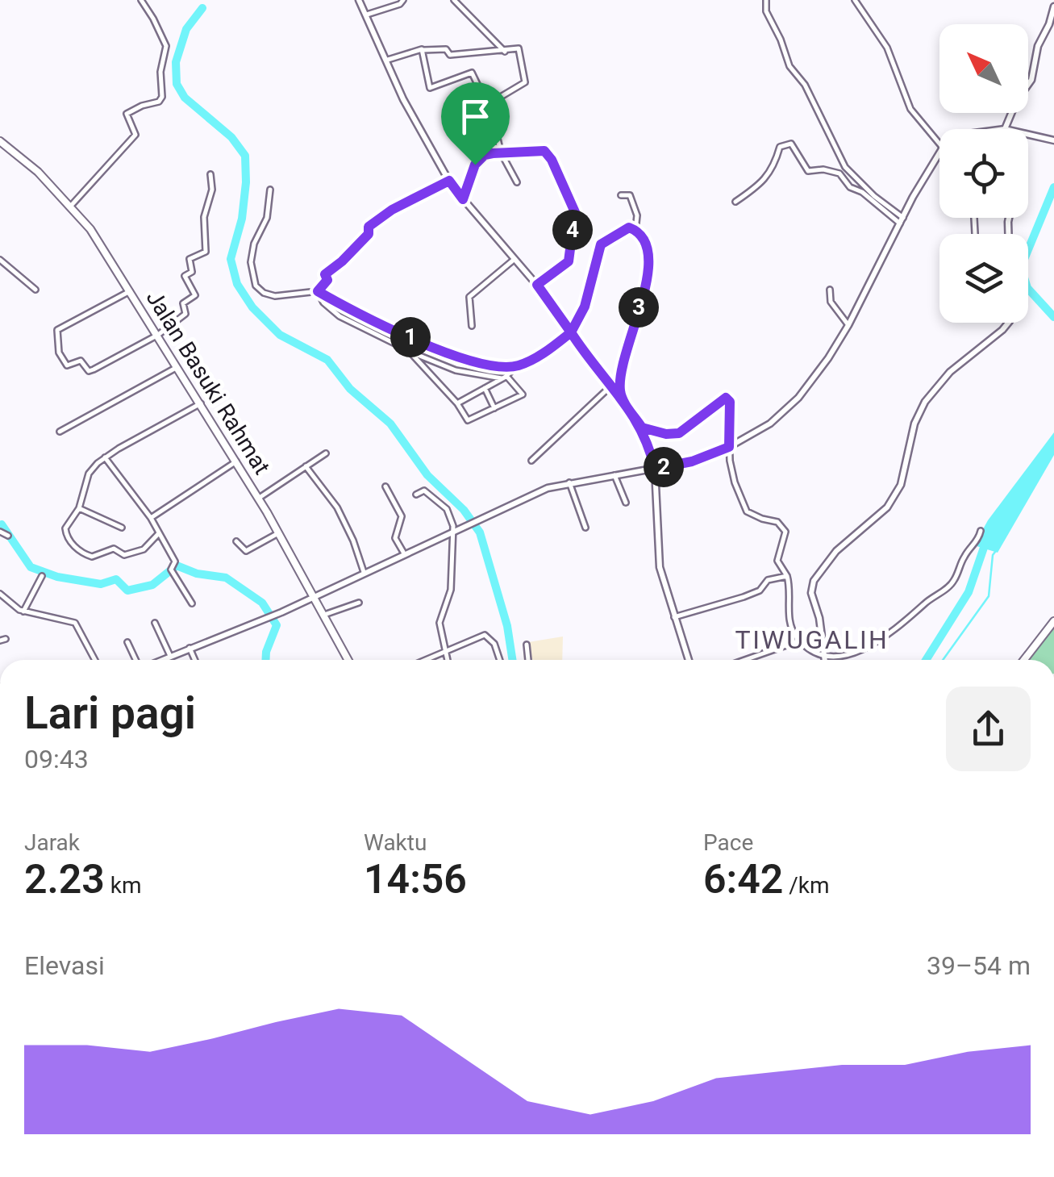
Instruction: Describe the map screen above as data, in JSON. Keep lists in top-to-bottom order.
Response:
{
  "streets": {
    "main road": ["Jalan Basuki Rahmat"]
  },
  "districts": ["TIWUGALIH"],
  "north": "top left",
  "page": {
    "pins": [
      "4",
      "3",
      "1",
      "2"
    ],
    "heading": ["Lari pagi", "09:43"],
    "stats": [
      ["Jarak", "2.23 km"],
      ["Waktu", "14:56"],
      ["Pace", "6:42 /km"]
    ],
    "chart": ["Elevasi", "39–54 m"]
  }
}
